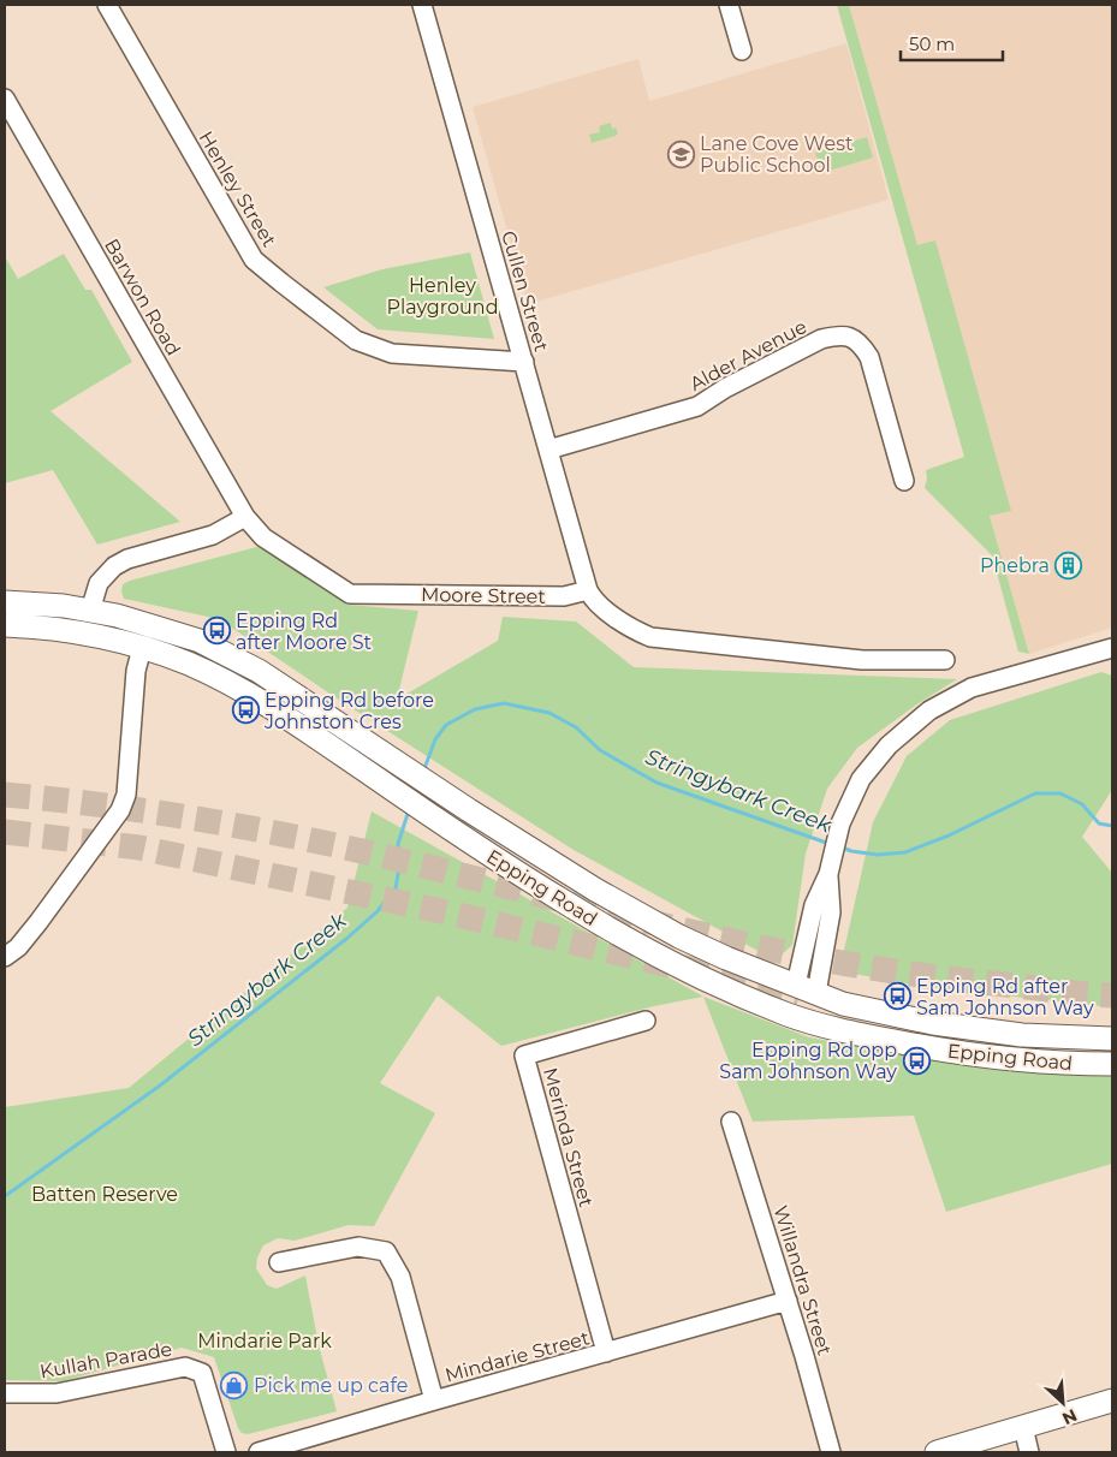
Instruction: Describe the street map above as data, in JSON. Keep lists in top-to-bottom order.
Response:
{
  "streets": {
    "main road": ["Epping Road"],
    "street": [
      "Henley Street",
      "Cullen Street",
      "Barwon Road",
      "Alder Avenue",
      "Moore Street",
      "Merinda Street",
      "Willandra Street",
      "Mindarie Street",
      "Kullah Parade"
    ]
  },
  "crossings": [
    ["Henley Street", "Cullen Street"],
    ["Cullen Street", "Alder Avenue"],
    ["Cullen Street", "Moore Street"],
    ["Barwon Road", "Moore Street"],
    ["Merinda Street", "Mindarie Street"],
    ["Willandra Street", "Mindarie Street"]
  ],
  "water": ["Stringybark Creek"],
  "parks": ["Henley Playground", "Batten Reserve", "Mindarie Park"],
  "places": {
    "school or university": ["Lane Cove West Public School"],
    "building": ["Phebra"],
    "bus stop": [
      "Epping Rd after Moore St",
      "Epping Rd before Johnston Cres",
      "Epping Rd after Sam Johnson Way",
      "Epping Rd opp Sam Johnson Way"
    ],
    "shop": ["Pick me up cafe"]
  },
  "scale_bar": "50 m",
  "north": "bottom right"
}
